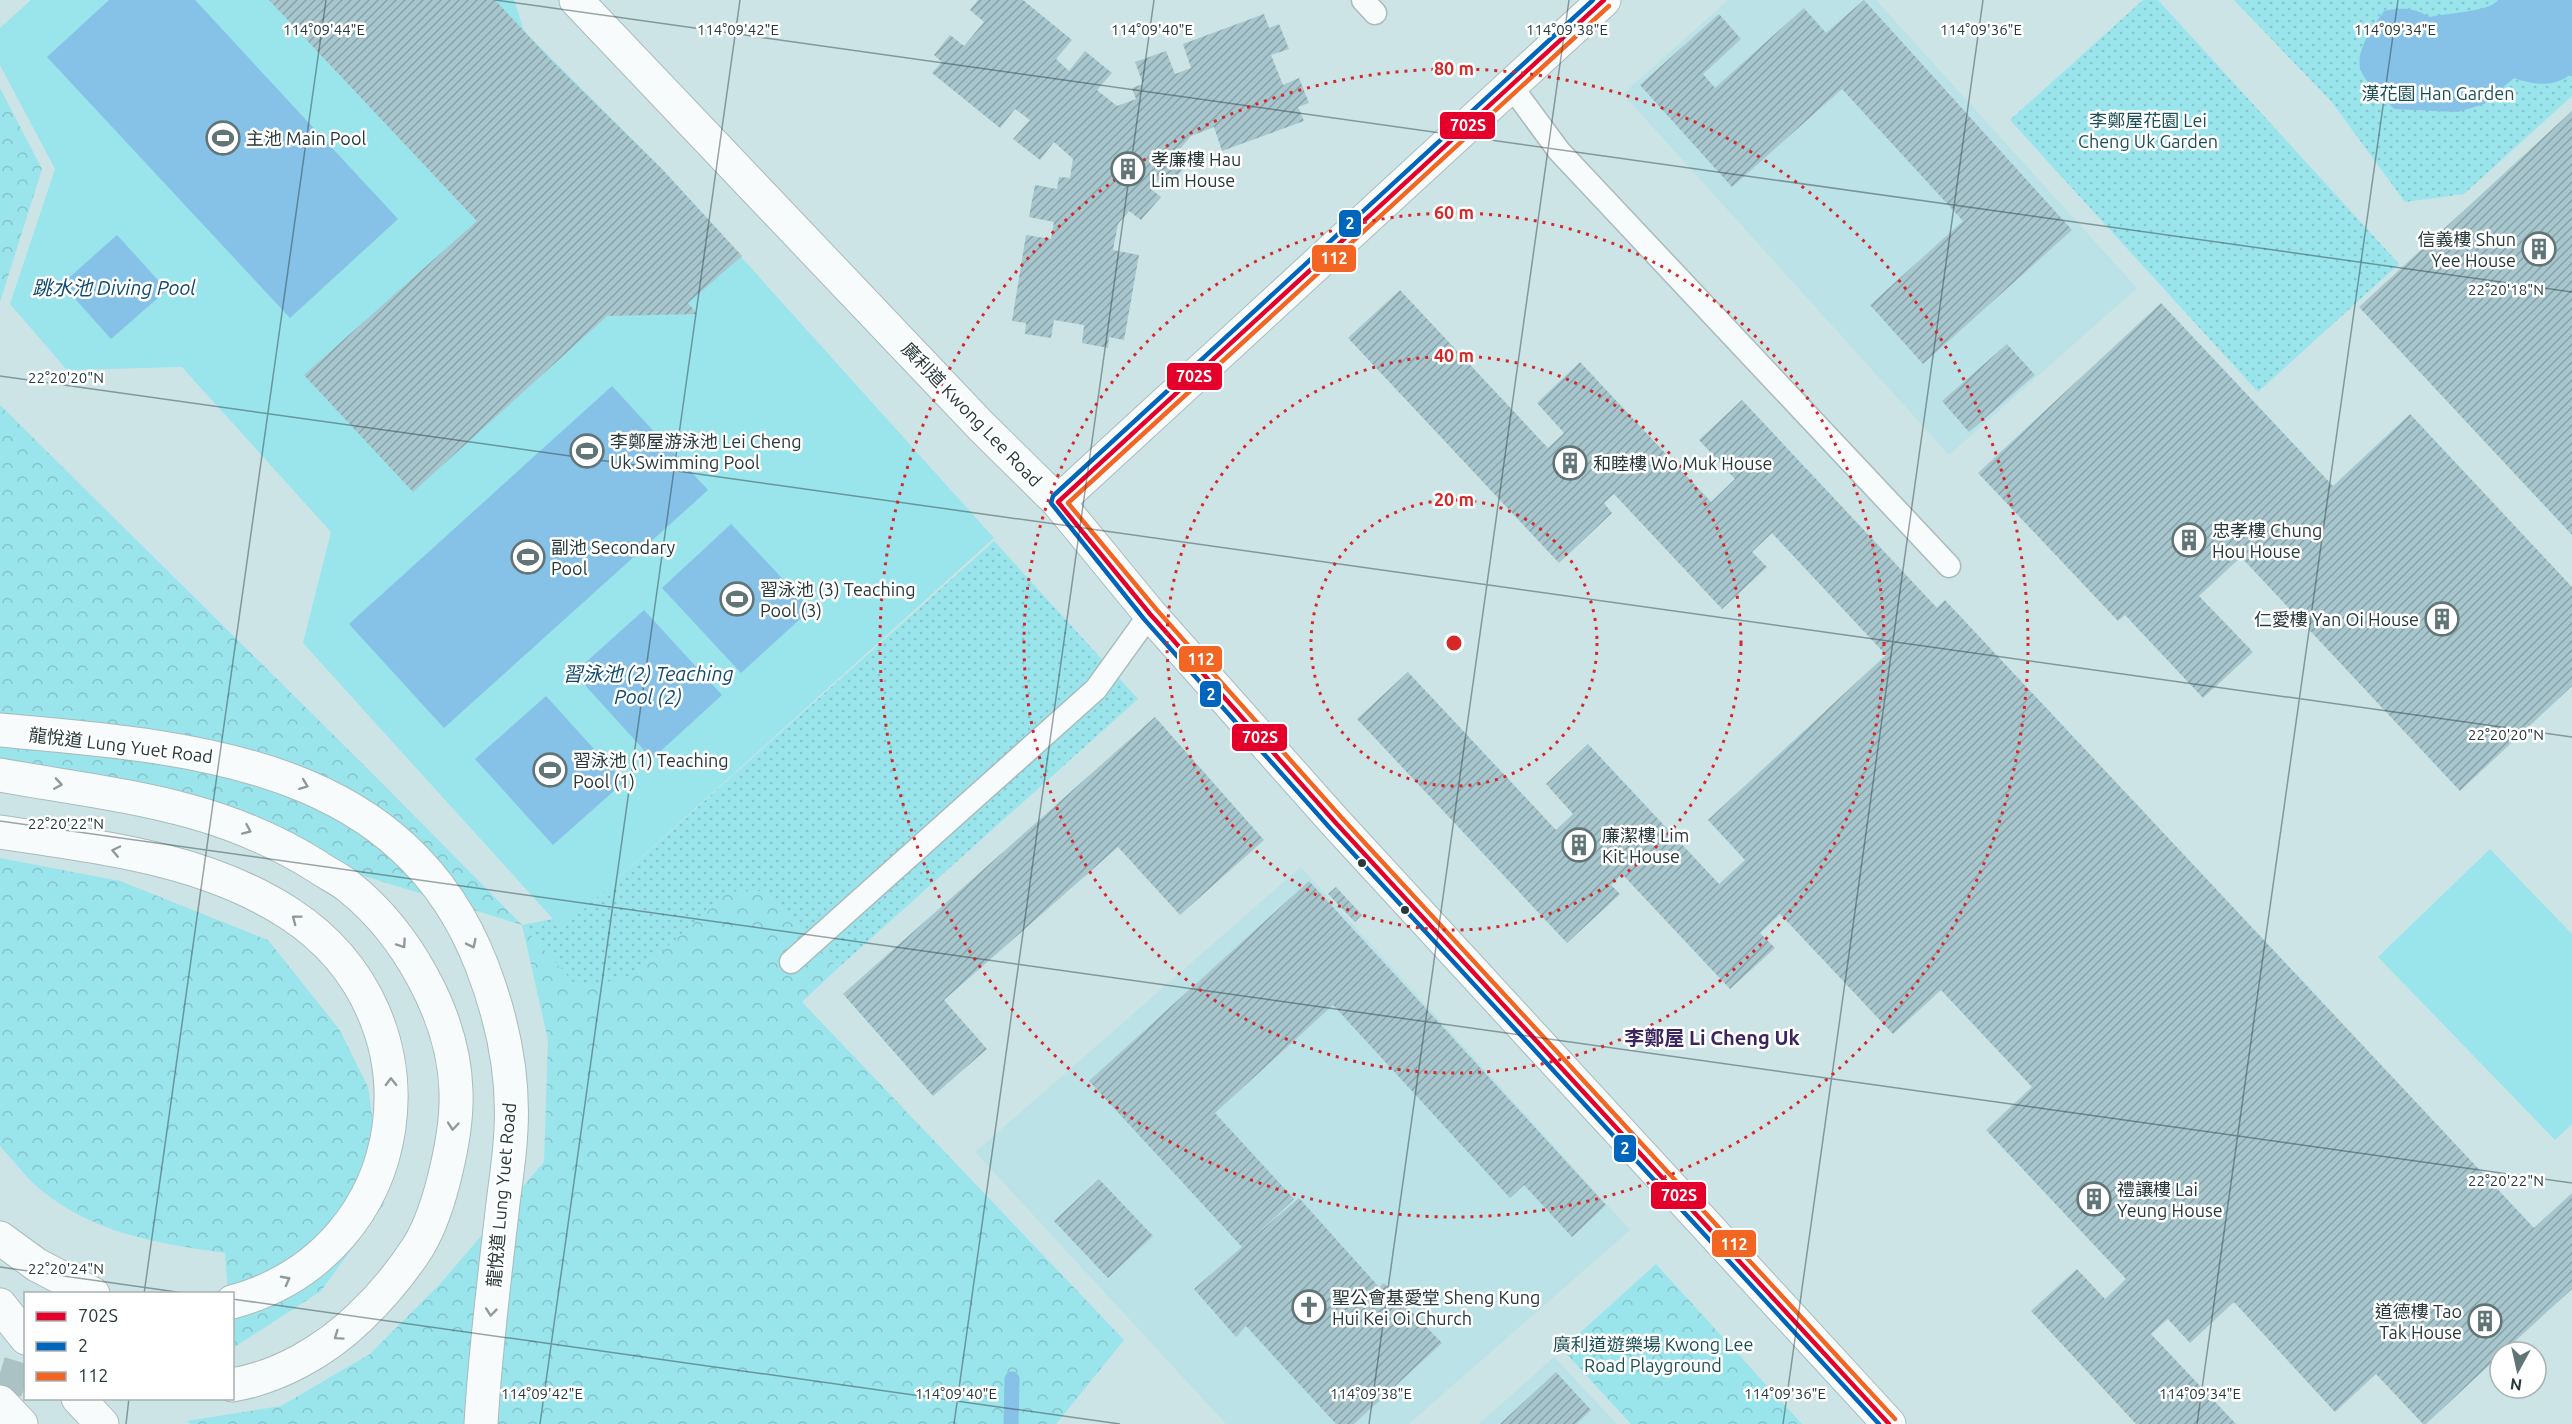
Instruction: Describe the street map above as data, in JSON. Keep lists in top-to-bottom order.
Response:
{
  "streets": {
    "main road": ["廣利道 Kwong Lee Road", "龍悅道 Lung Yuet Road"]
  },
  "one_way": ["龍悅道 Lung Yuet Road"],
  "districts": ["李鄭屋 Li Cheng Uk"],
  "water": ["跳水池 Diving Pool", "習泳池 (2) Teaching Pool (2)"],
  "parks": ["漢花園 Han Garden", "李鄭屋花園 Lei Cheng Uk Garden", "廣利道遊樂場 Kwong Lee Road Playground"],
  "places": {
    "sports": [
      "主池 Main Pool",
      "李鄭屋游泳池 Lei Cheng Uk Swimming Pool",
      "副池 Secondary Pool",
      "習泳池 (3) Teaching Pool (3)",
      "習泳池 (1) Teaching Pool (1)"
    ],
    "building": [
      "孝廉樓 Hau Lim House",
      "信義樓 Shun Yee House",
      "和睦樓 Wo Muk House",
      "忠孝樓 Chung Hou House",
      "仁愛樓 Yan Oi House",
      "廉潔樓 Lim Kit House",
      "禮讓樓 Lai Yeung House",
      "道德樓 Tao Tak House"
    ],
    "church": ["聖公會基愛堂 Sheng Kung Hui Kei Oi Church"]
  },
  "lines": ["transit line 702S", "transit line 2", "transit line 112"],
  "legend": ["702S", "2", "112"],
  "north": "bottom",
  "coordinates": [
    "114°09'44\"E",
    "114°09'42\"E",
    "114°09'40\"E",
    "114°09'38\"E",
    "114°09'36\"E",
    "114°09'34\"E",
    "22°20'18\"N",
    "22°20'20\"N",
    "22°20'22\"N",
    "22°20'24\"N"
  ],
  "rings": [
    "80 m",
    "60 m",
    "40 m",
    "20 m"
  ]
}
